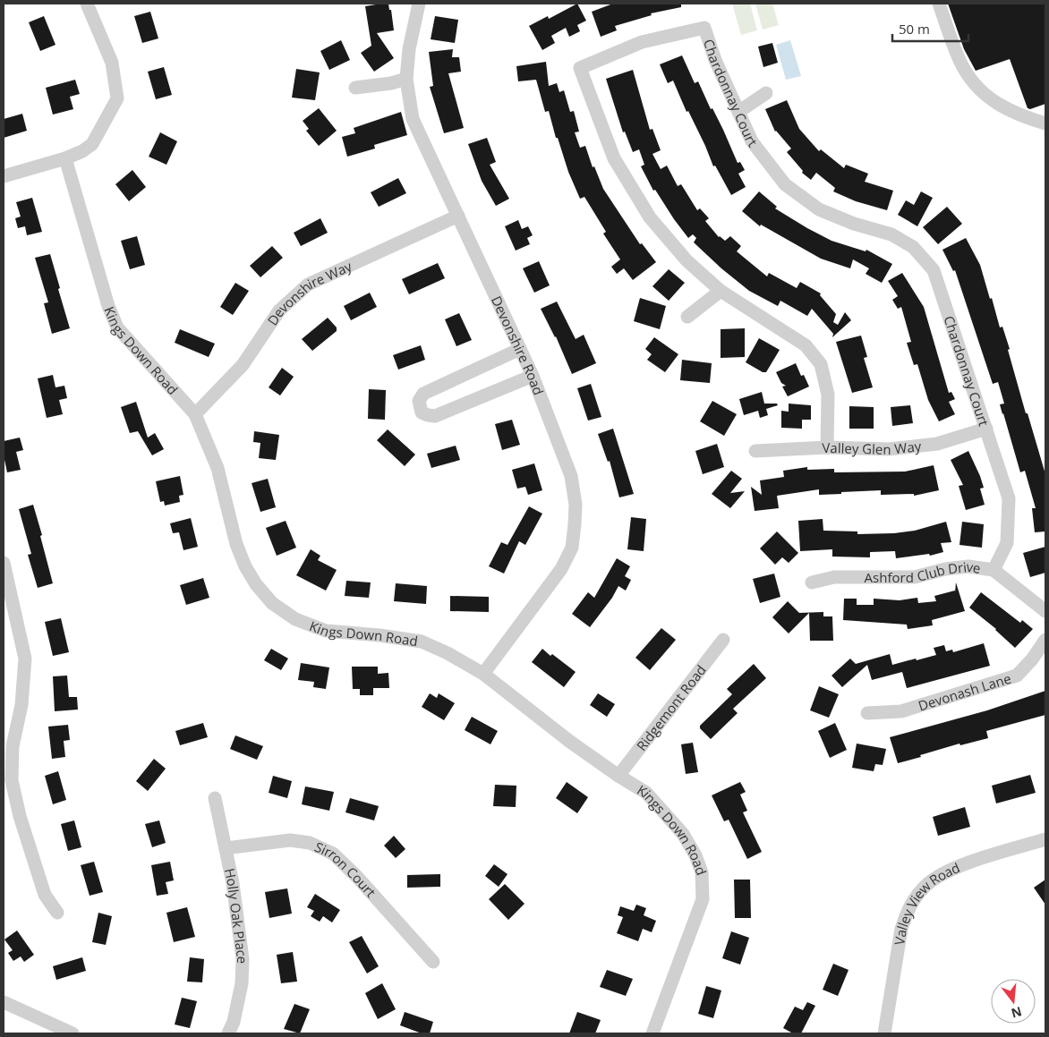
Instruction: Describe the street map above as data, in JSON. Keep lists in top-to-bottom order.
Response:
{
  "streets": {
    "street": [
      "Chardonnay Court",
      "Devonshire Way",
      "Devonshire Road",
      "Kings Down Road",
      "Valley Glen Way",
      "Ashford Club Drive",
      "Devonash Lane",
      "Ridgemont Road",
      "Sirron Court",
      "Valley View Road",
      "Holly Oak Place"
    ]
  },
  "crossings": [
    ["Chardonnay Court", "Valley Glen Way"],
    ["Chardonnay Court", "Ashford Club Drive"],
    ["Devonshire Way", "Devonshire Road"],
    ["Devonshire Way", "Kings Down Road"],
    ["Devonshire Road", "Kings Down Road"],
    ["Kings Down Road", "Ridgemont Road"],
    ["Sirron Court", "Holly Oak Place"]
  ],
  "scale_bar": "50 m",
  "north": "bottom"
}
